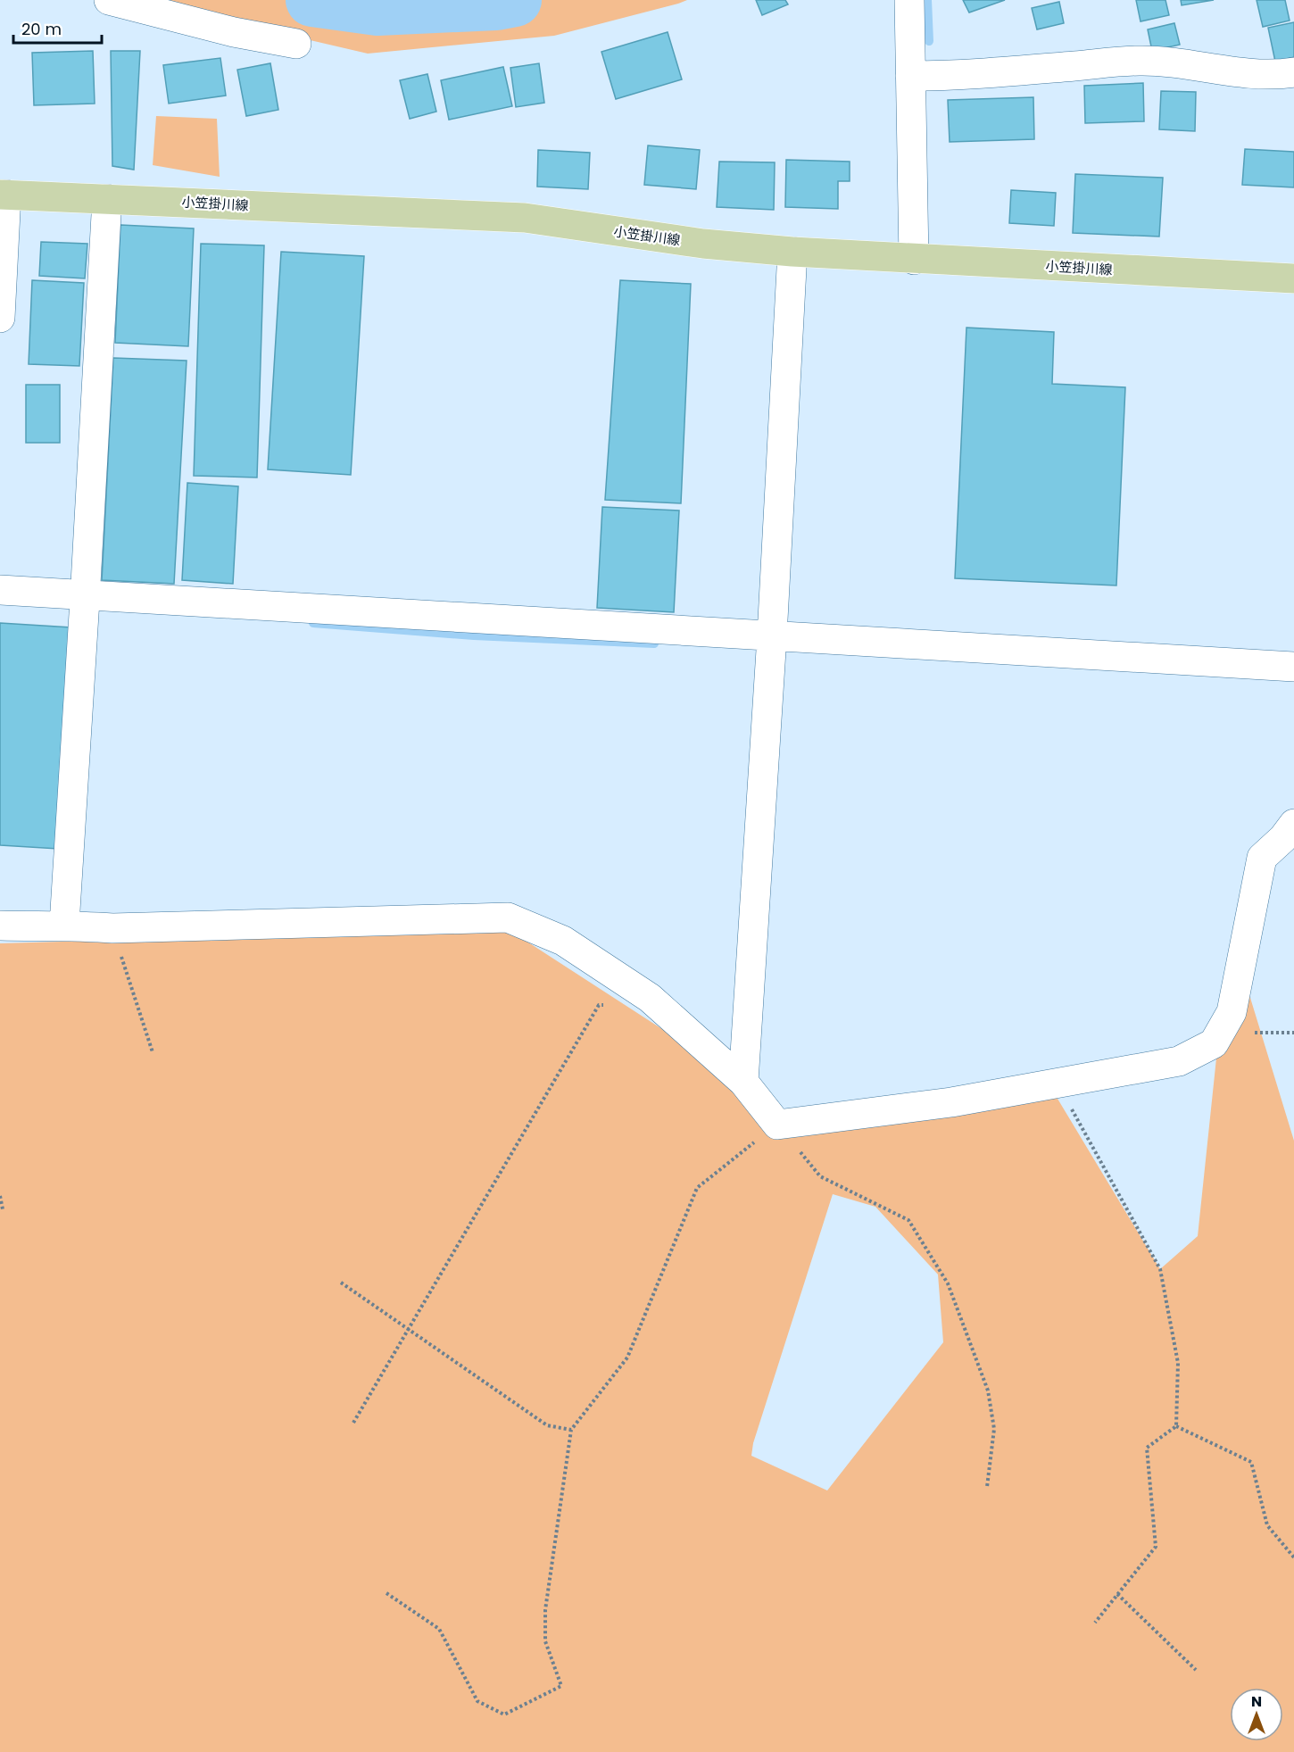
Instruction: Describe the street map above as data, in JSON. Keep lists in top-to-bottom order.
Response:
{
  "streets": {
    "main road": ["小笠掛川線"]
  },
  "scale_bar": "20 m",
  "north": "top"
}
